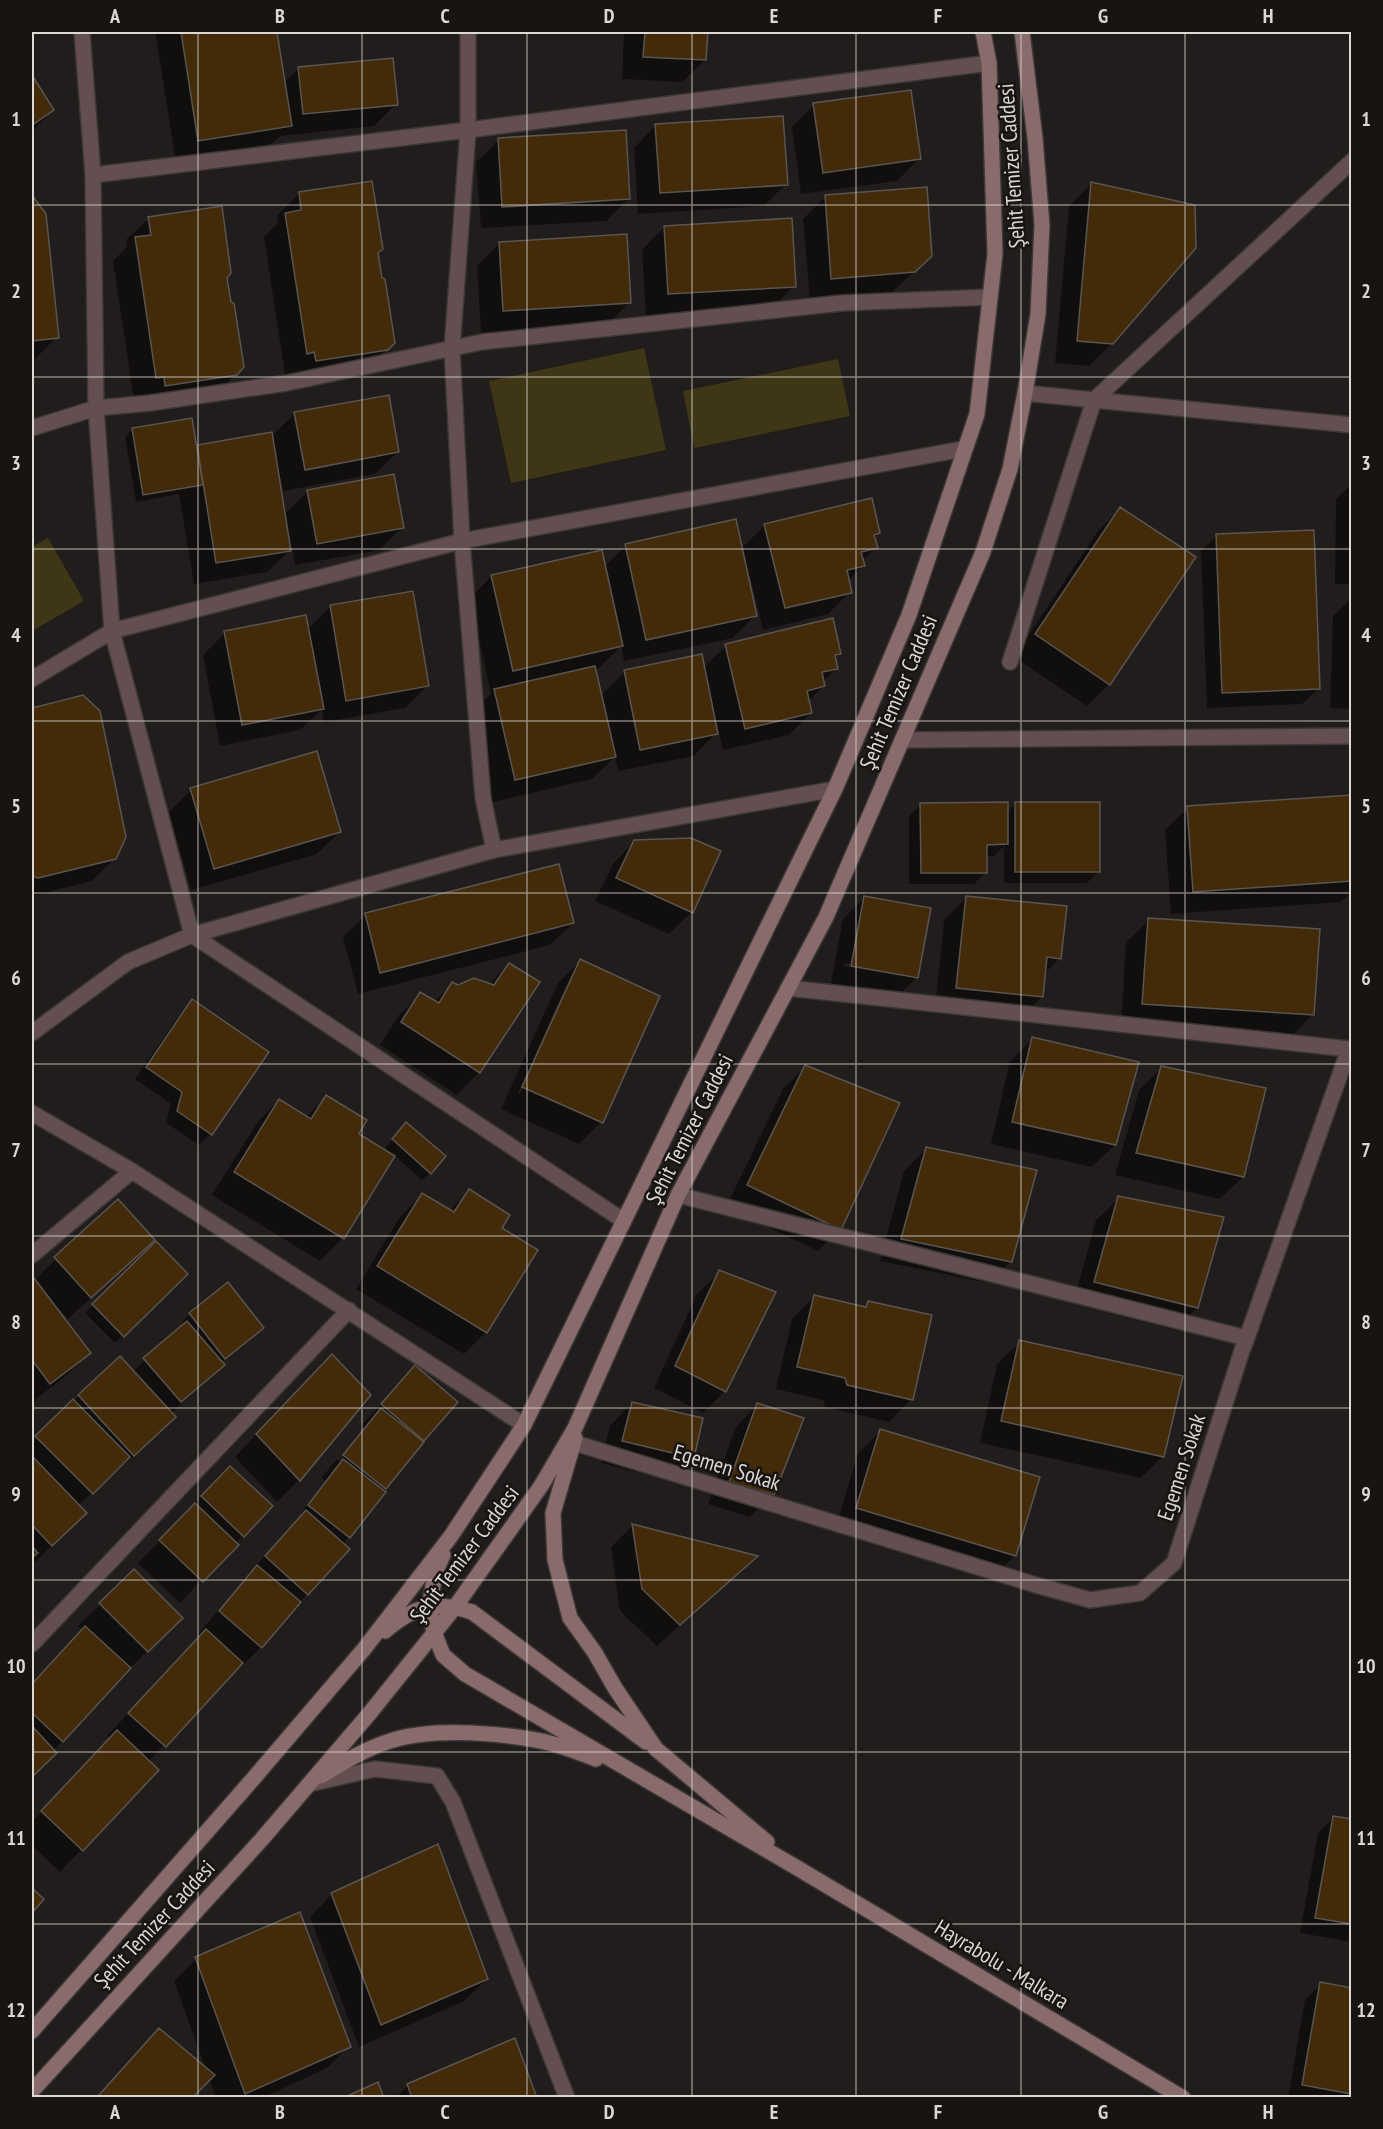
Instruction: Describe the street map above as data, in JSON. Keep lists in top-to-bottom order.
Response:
{
  "streets": {
    "main road": ["Şehit Temizer Caddesi", "Hayrabolu - Malkara"],
    "street": ["Egemen Sokak"]
  },
  "crossings": [
    ["Şehit Temizer Caddesi", "Egemen Sokak"]
  ],
  "grid": {
    "columns": [
      "A",
      "B",
      "C",
      "D",
      "E",
      "F",
      "G",
      "H"
    ],
    "rows": [
      "1",
      "2",
      "3",
      "4",
      "5",
      "6",
      "7",
      "8",
      "9",
      "10",
      "11",
      "12"
    ]
  }
}
